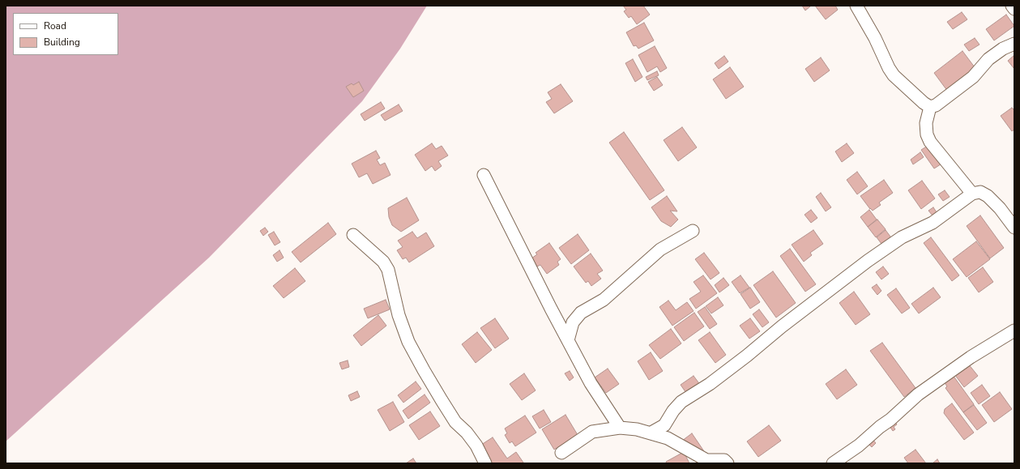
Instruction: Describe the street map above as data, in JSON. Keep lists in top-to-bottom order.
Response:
{
  "legend": ["Road", "Building"]
}
